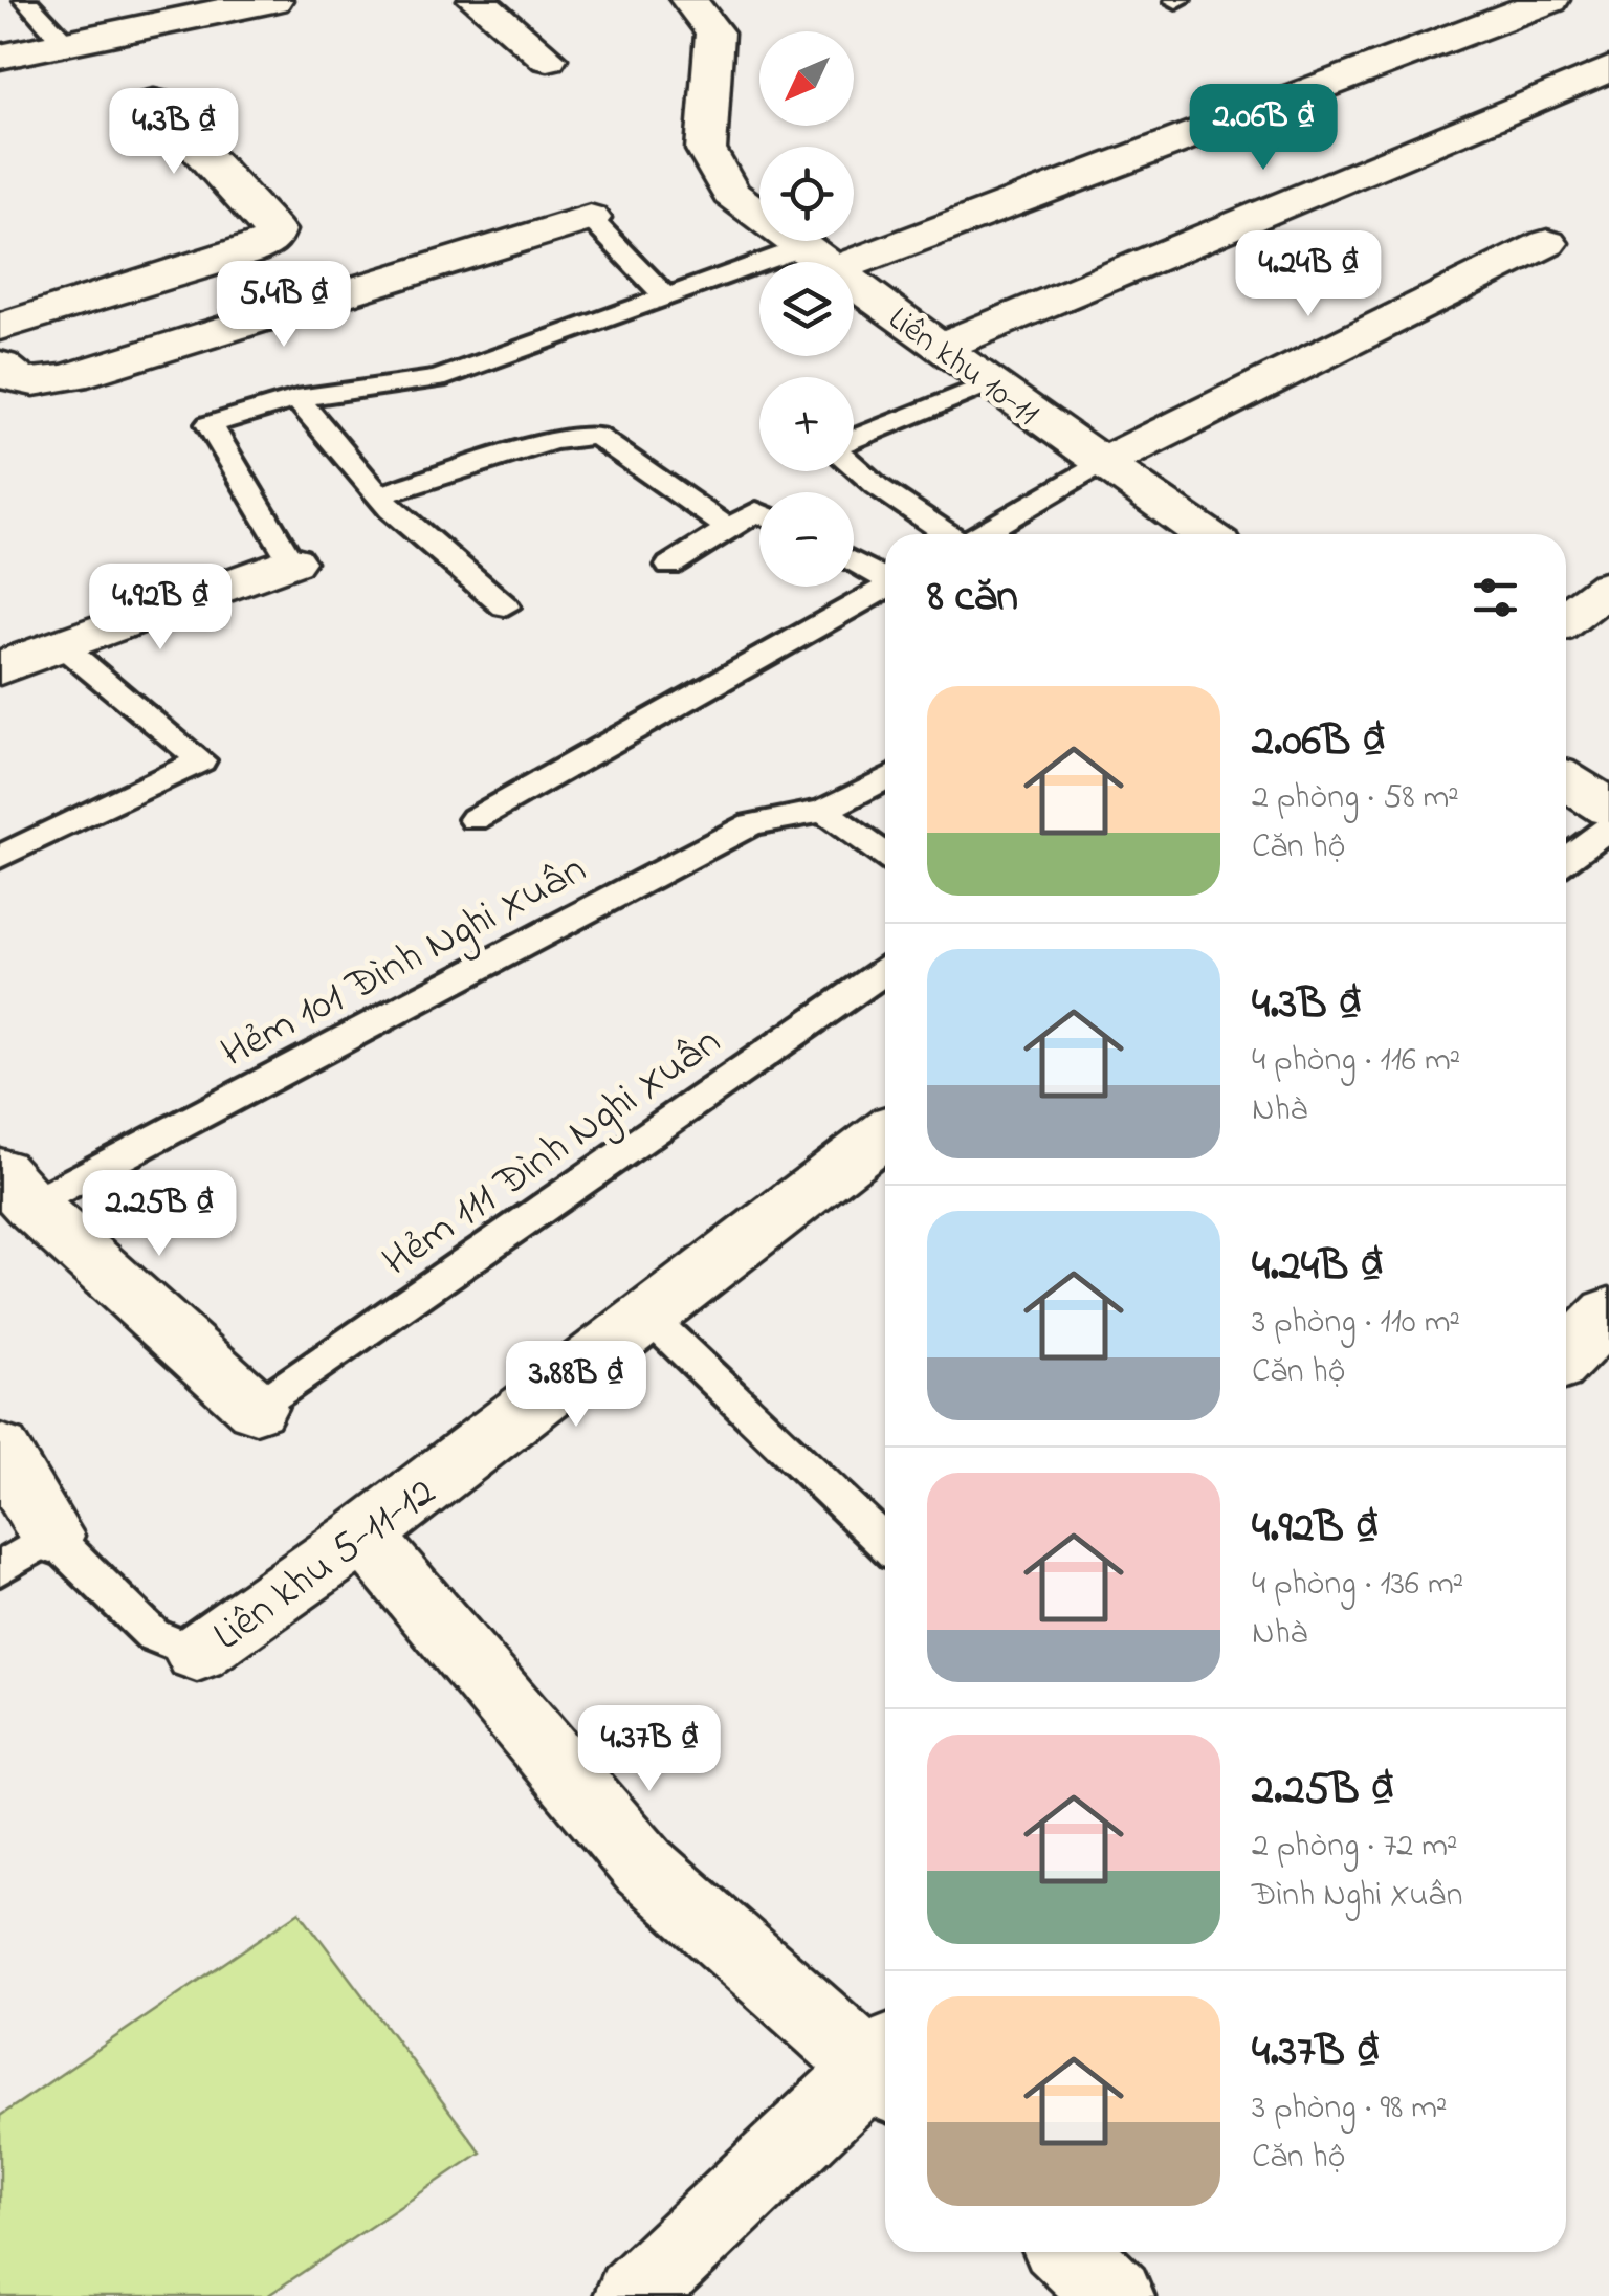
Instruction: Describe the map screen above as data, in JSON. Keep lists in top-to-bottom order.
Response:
{
  "streets": {
    "street": ["Liên khu 10-11", "Liên khu 5-11-12"],
    "lane": ["Hẻm 101 Đình Nghi Xuân", "Hẻm 111 Đình Nghi Xuân"]
  },
  "north": "bottom left",
  "page": {
    "map_buttons": ["+", "−"],
    "price": [
      "2.06B ₫",
      "4.3B ₫",
      "4.24B ₫",
      "5.4B ₫",
      "4.92B ₫",
      "2.25B ₫",
      "3.88B ₫",
      "4.37B ₫"
    ],
    "heading": "8 căn",
    "list": [
      {
        "name": "2.06B ₫",
        "note": "2 phòng · 58 m² · Căn hộ"
      },
      {
        "name": "4.3B ₫",
        "note": "4 phòng · 116 m² · Nhà"
      },
      {
        "name": "4.24B ₫",
        "note": "3 phòng · 110 m² · Căn hộ"
      },
      {
        "name": "4.92B ₫",
        "note": "4 phòng · 136 m² · Nhà"
      },
      {
        "name": "2.25B ₫",
        "note": "2 phòng · 72 m² · Đình Nghi Xuân"
      },
      {
        "name": "4.37B ₫",
        "note": "3 phòng · 98 m² · Căn hộ"
      }
    ]
  }
}
